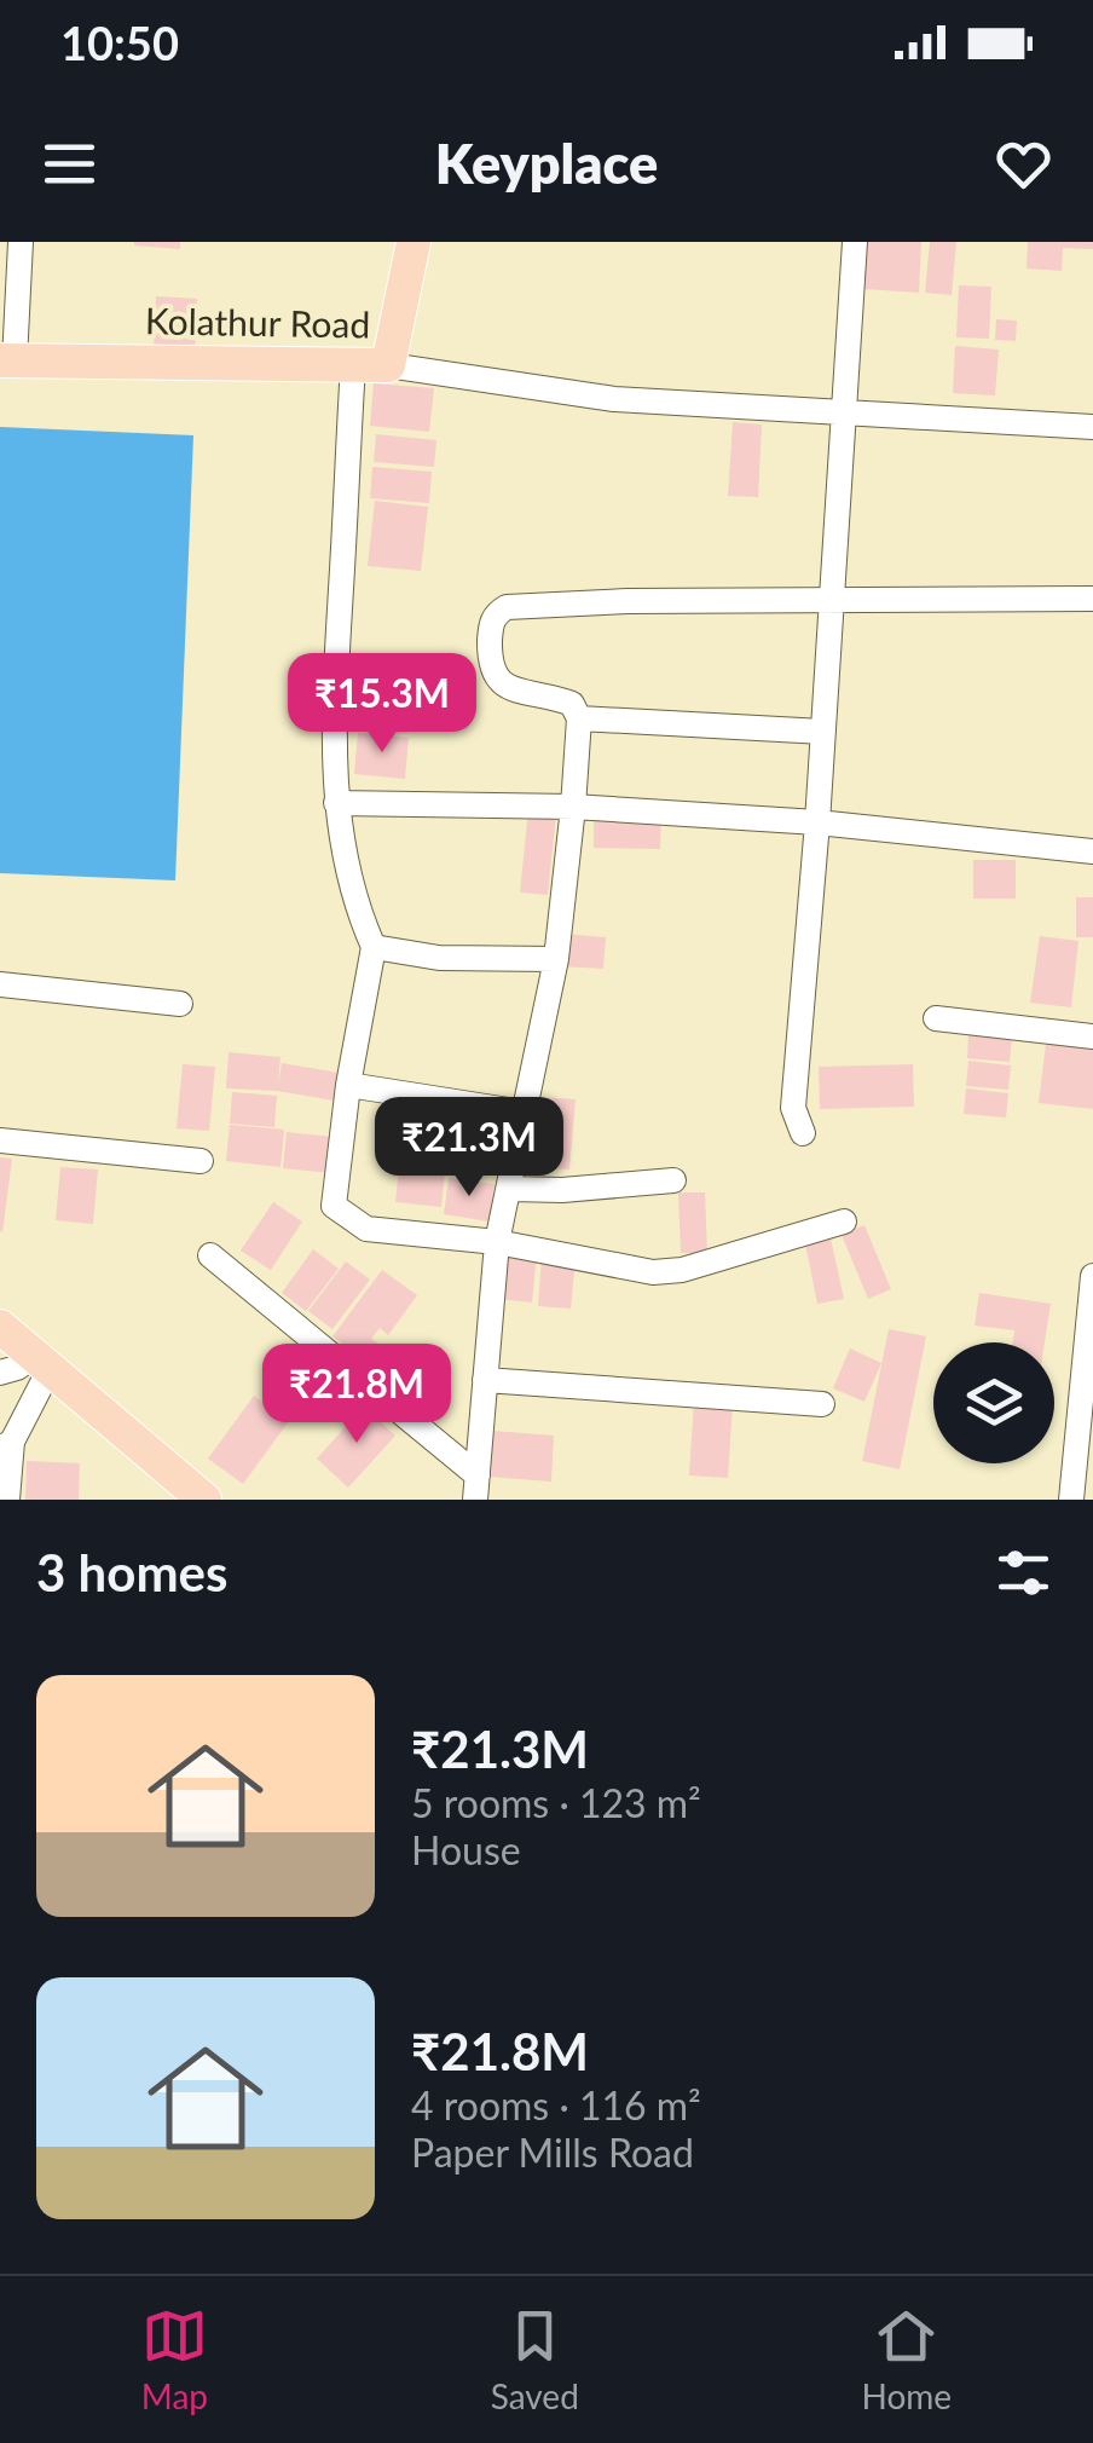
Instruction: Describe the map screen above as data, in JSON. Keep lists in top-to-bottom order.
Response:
{
  "streets": {
    "main road": ["Kolathur Road"]
  },
  "page": {
    "status": "10:50",
    "header": "Keyplace",
    "price": ["₹15.3M", "₹21.3M", "₹21.8M"],
    "heading": "3 homes",
    "list": [
      {
        "name": "₹21.3M",
        "note": "5 rooms · 123 m² · House"
      },
      {
        "name": "₹21.8M",
        "note": "4 rooms · 116 m² · Paper Mills Road"
      }
    ],
    "tabs": ["Map", "Saved", "Home"]
  }
}
